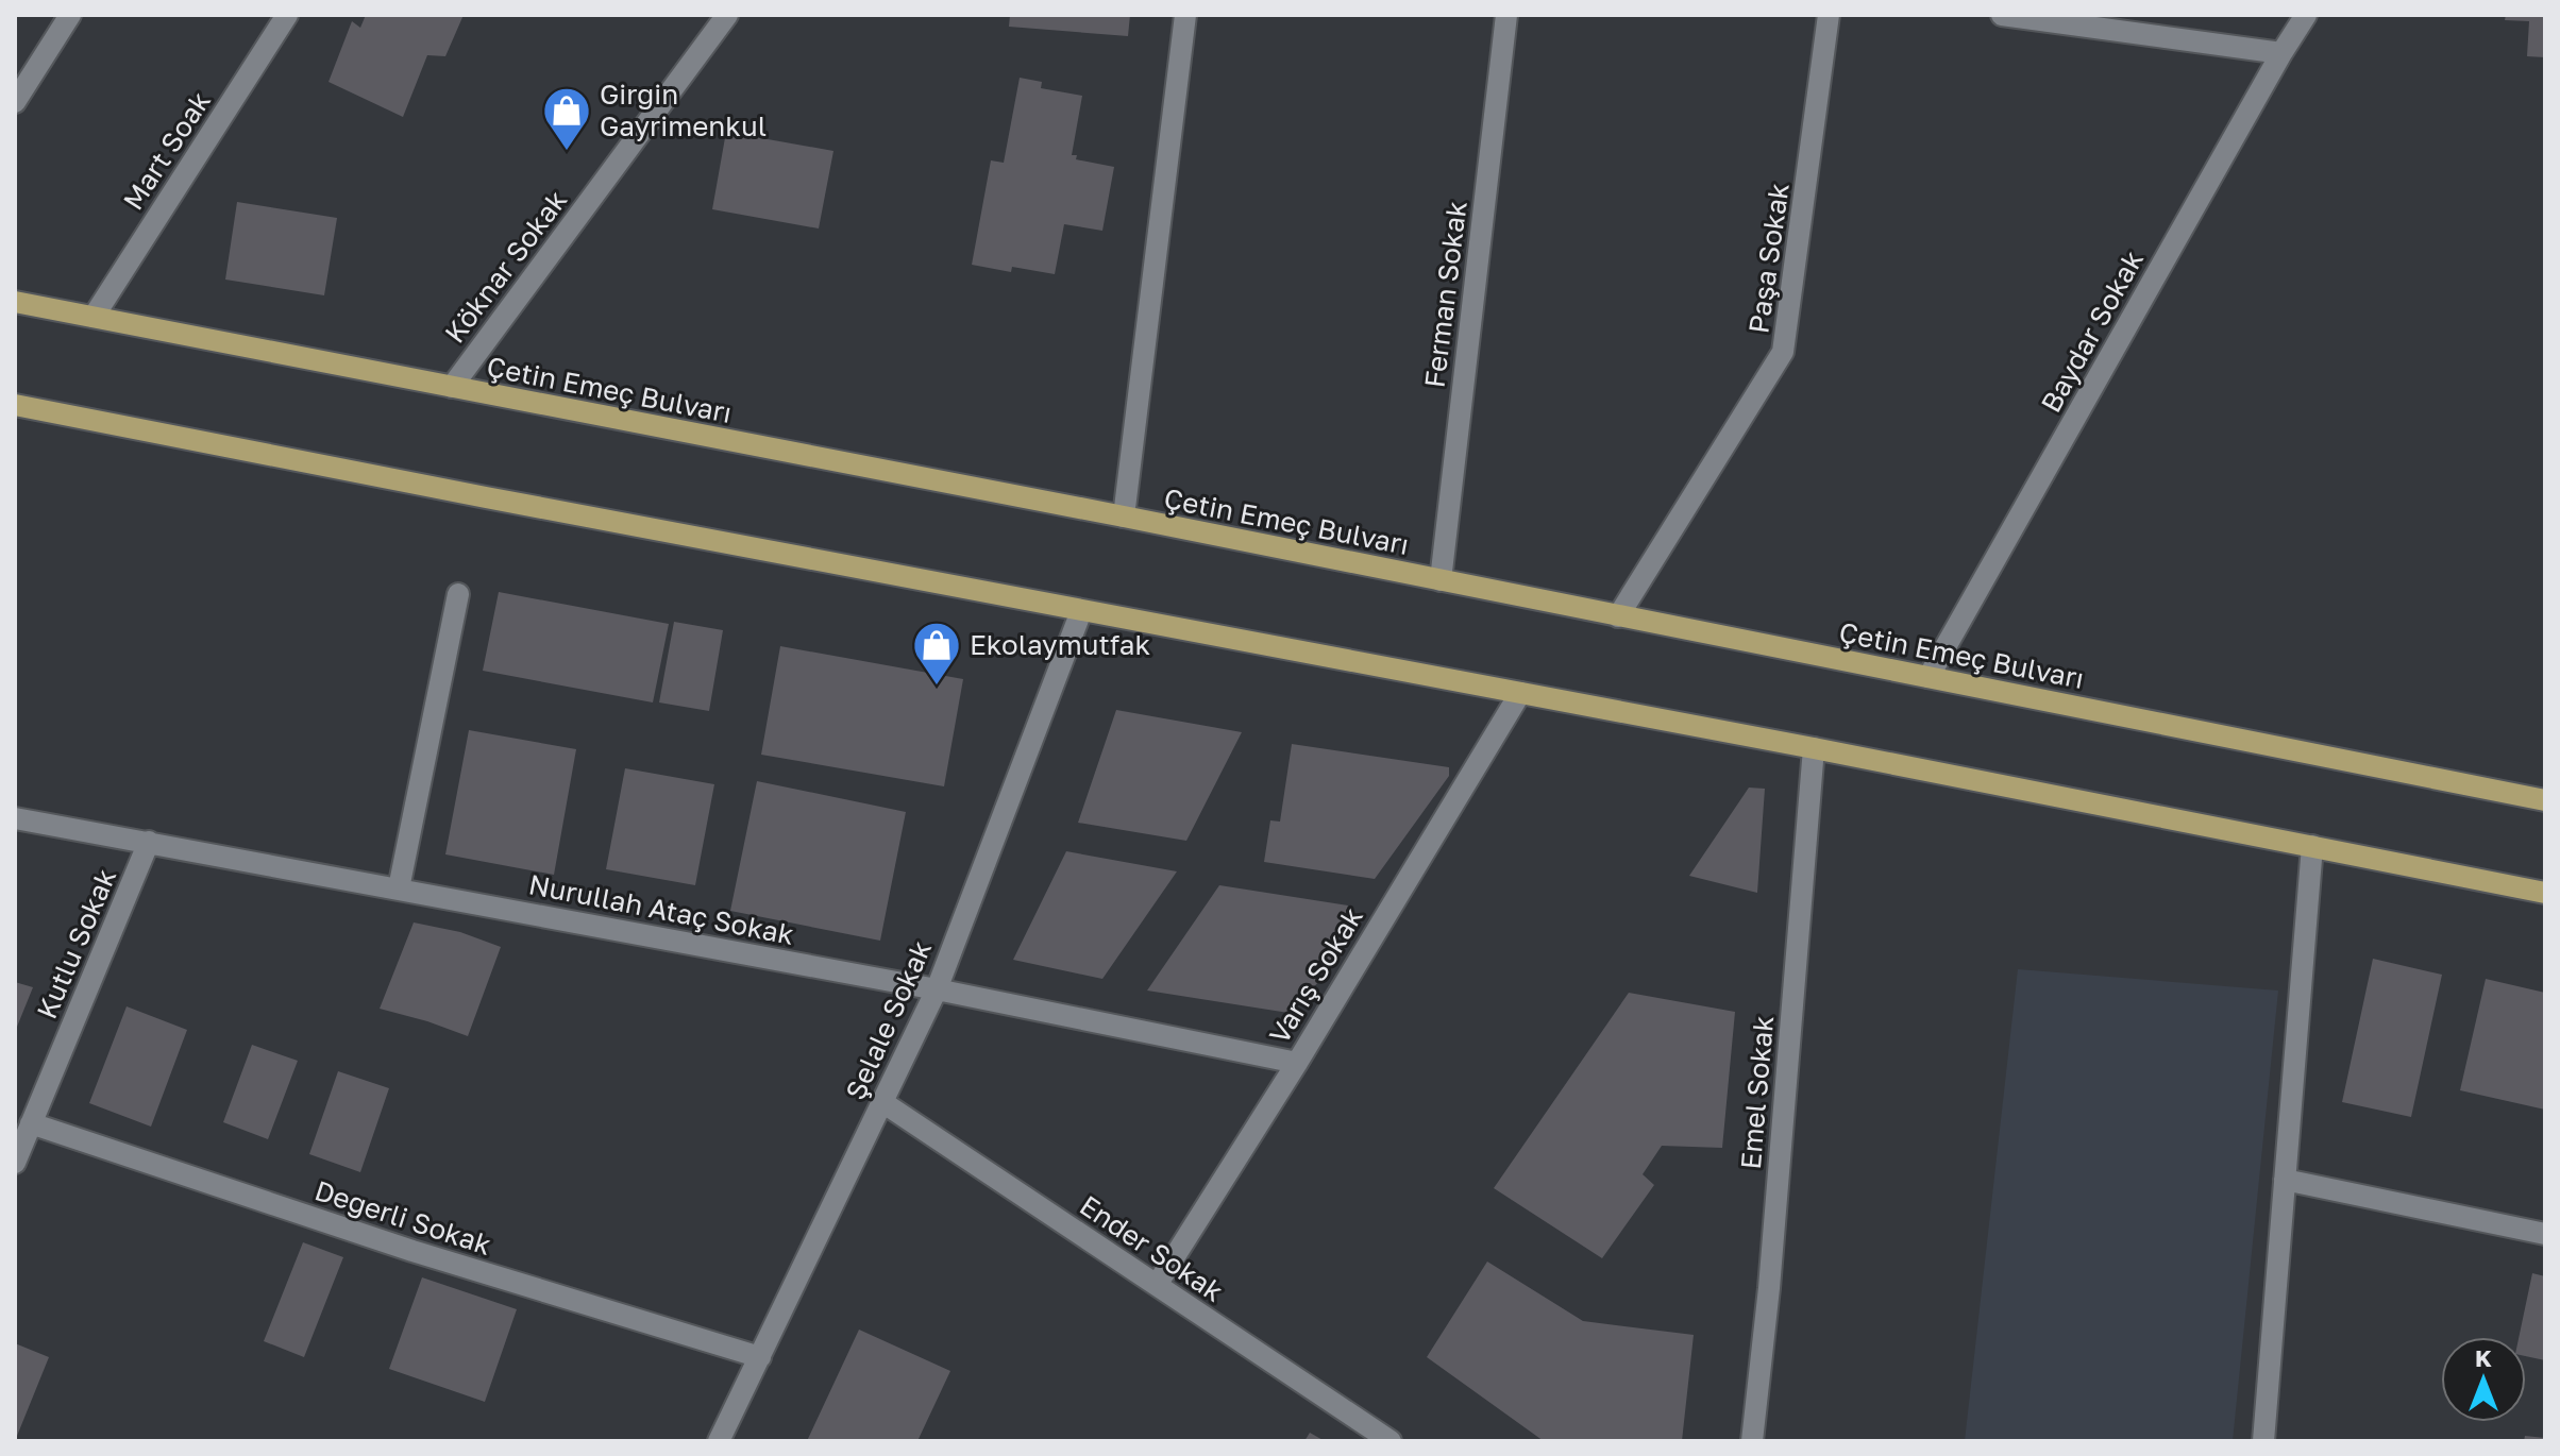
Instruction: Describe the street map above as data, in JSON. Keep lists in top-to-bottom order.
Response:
{
  "streets": {
    "main road": ["Çetin Emeç Bulvarı"],
    "street": [
      "Mart Soak",
      "Paşa Sokak",
      "Köknar Sokak",
      "Ferman Sokak",
      "Baydar Sokak",
      "Nurullah Ataç Sokak",
      "Kutlu Sokak",
      "Varış Sokak",
      "Şelale Sokak",
      "Emel Sokak",
      "Değerli Sokak",
      "Ender Sokak"
    ]
  },
  "crossings": [
    ["Mart Soak", "Çetin Emeç Bulvarı"],
    ["Paşa Sokak", "Çetin Emeç Bulvarı"],
    ["Köknar Sokak", "Çetin Emeç Bulvarı"],
    ["Ferman Sokak", "Çetin Emeç Bulvarı"],
    ["Baydar Sokak", "Çetin Emeç Bulvarı"],
    ["Nurullah Ataç Sokak", "Kutlu Sokak"],
    ["Nurullah Ataç Sokak", "Varış Sokak"],
    ["Nurullah Ataç Sokak", "Şelale Sokak"],
    ["Kutlu Sokak", "Değerli Sokak"],
    ["Varış Sokak", "Ender Sokak"],
    ["Şelale Sokak", "Değerli Sokak"],
    ["Şelale Sokak", "Ender Sokak"]
  ],
  "places": {
    "shop": ["Girgin Gayrimenkul", "Ekolaymutfak"]
  },
  "north": "top"
}
